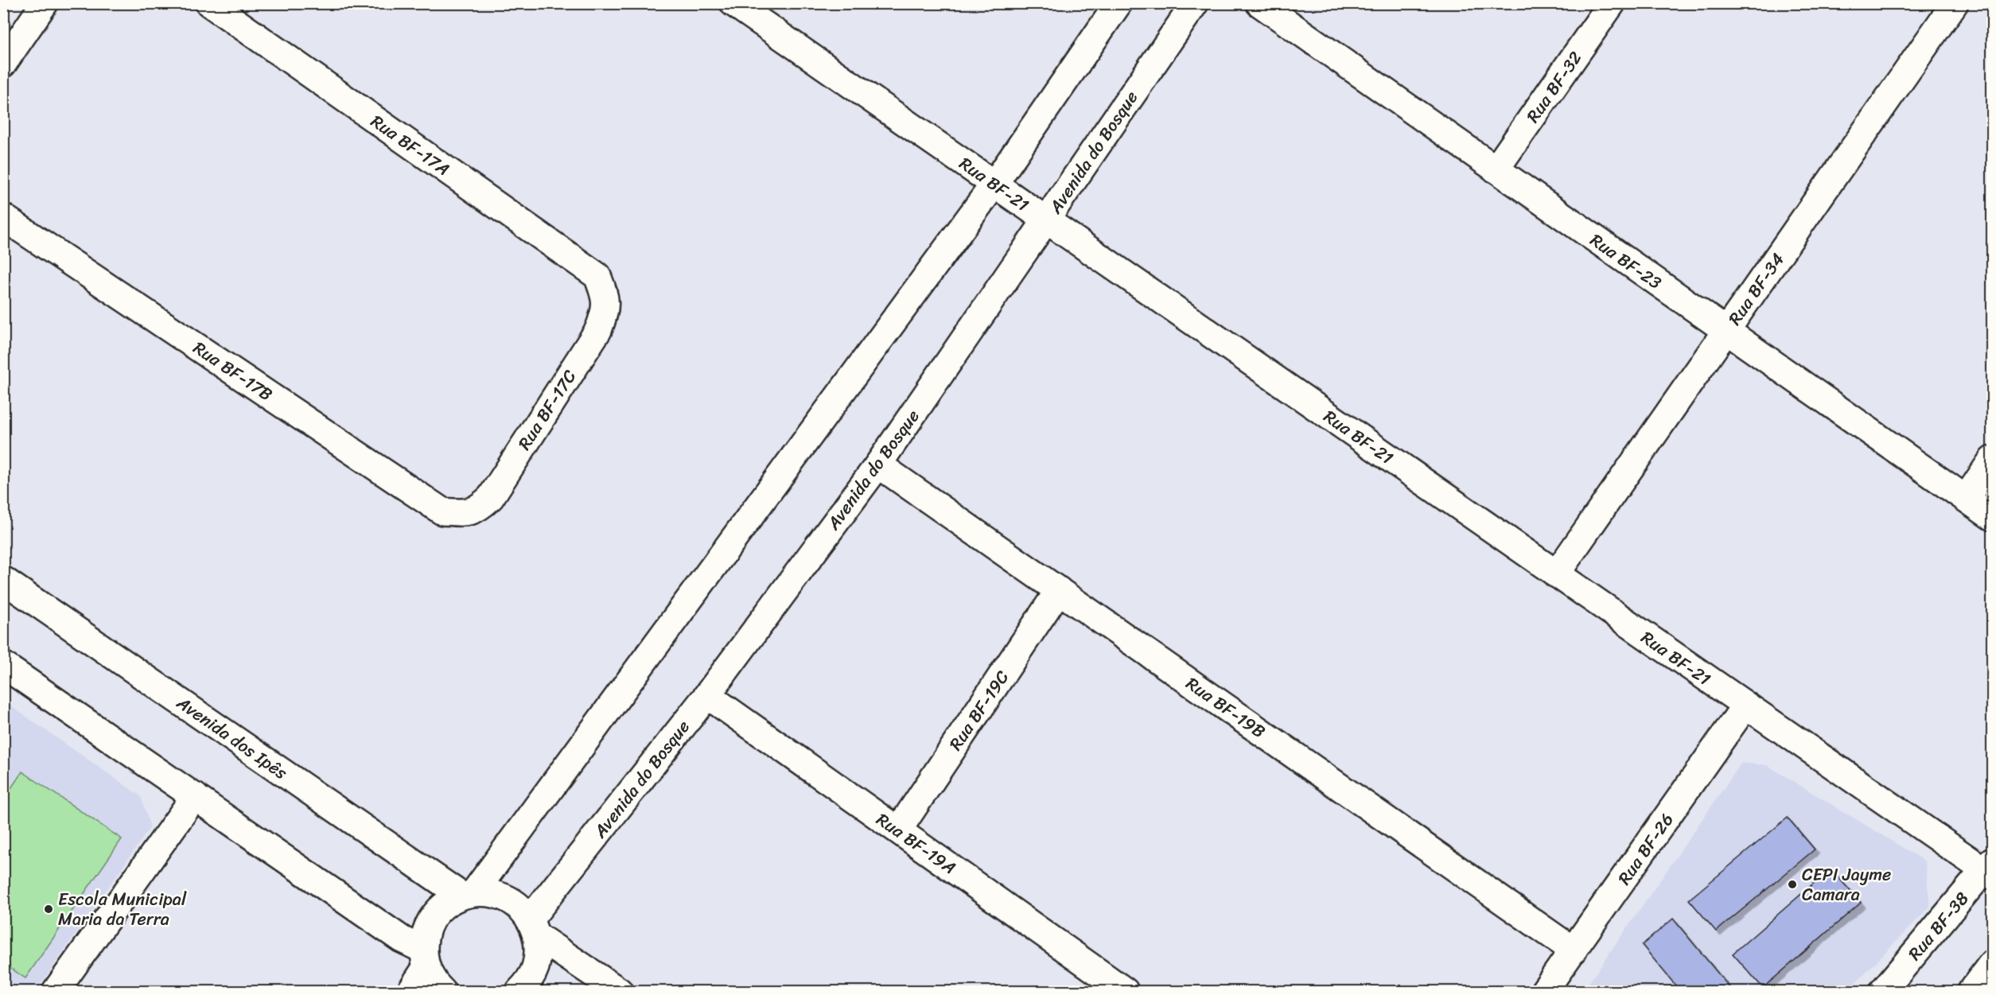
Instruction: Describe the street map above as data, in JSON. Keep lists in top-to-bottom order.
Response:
{
  "streets": {
    "street": [
      "Rua BF-32",
      "Rua BF-17A",
      "Avenida do Bosque",
      "Rua BF-21",
      "Rua BF-23",
      "Rua BF-34",
      "Rua BF-17B",
      "Rua BF-17C",
      "Rua BF-19B",
      "Rua BF-19C",
      "Avenida dos Ipês",
      "Rua BF-19A",
      "Rua BF-26",
      "Rua BF-38"
    ]
  },
  "crossings": [
    ["Rua BF-32", "Rua BF-23"],
    ["Rua BF-17A", "Rua BF-17C"],
    ["Avenida do Bosque", "Rua BF-21"],
    ["Avenida do Bosque", "Rua BF-19B"],
    ["Avenida do Bosque", "Rua BF-19A"],
    ["Rua BF-21", "Rua BF-34"],
    ["Rua BF-21", "Rua BF-26"],
    ["Rua BF-21", "Rua BF-38"],
    ["Rua BF-23", "Rua BF-34"],
    ["Rua BF-17B", "Rua BF-17C"],
    ["Rua BF-19B", "Rua BF-19C"],
    ["Rua BF-19B", "Rua BF-26"],
    ["Rua BF-19C", "Rua BF-19A"]
  ],
  "places": ["CEPI Jayme Camara", "Escola Municipal Maria da Terra"]
}
